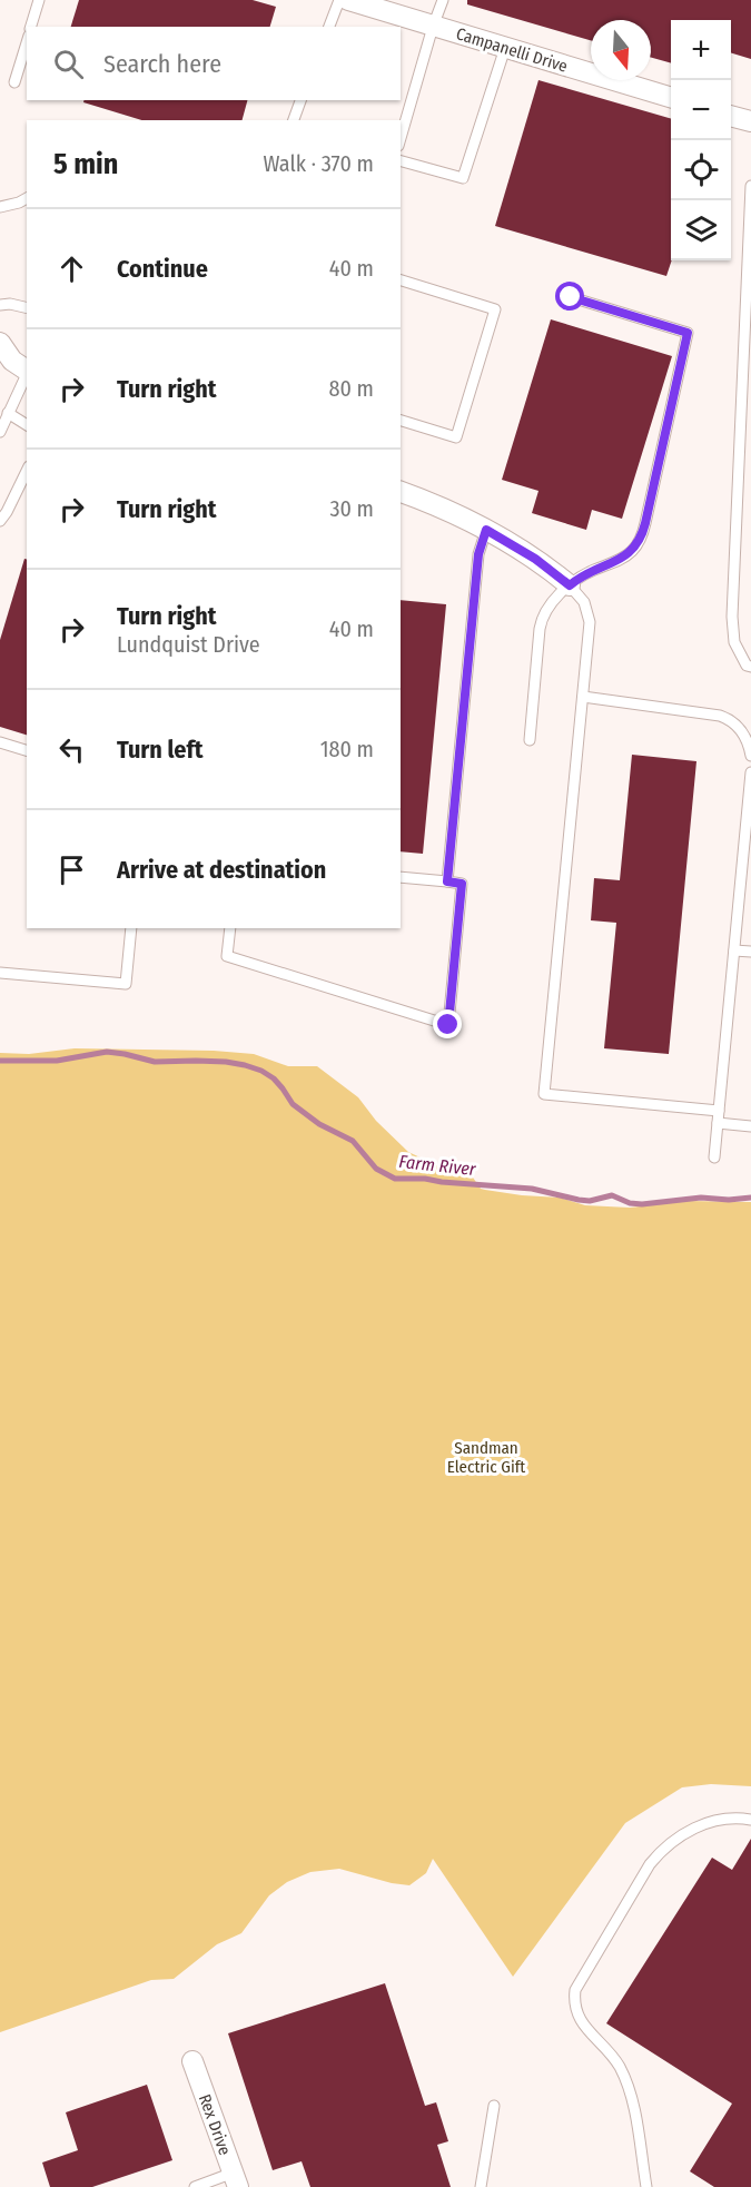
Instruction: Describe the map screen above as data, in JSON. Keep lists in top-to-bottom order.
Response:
{
  "streets": {
    "street": ["Campanelli Drive", "Rex Drive"]
  },
  "water": ["Farm River"],
  "parks": ["Sandman Electric Gift"],
  "north": "bottom",
  "page": {
    "map_buttons": ["+", "−"],
    "search": "Search here",
    "heading": ["5 min", "Walk · 370 m"],
    "list": [
      ["Continue", "40 m"],
      ["Turn right", "80 m"],
      ["Turn right", "30 m"],
      ["Turn right", "Lundquist Drive", "40 m"],
      ["Turn left", "180 m"],
      "Arrive at destination"
    ]
  }
}
